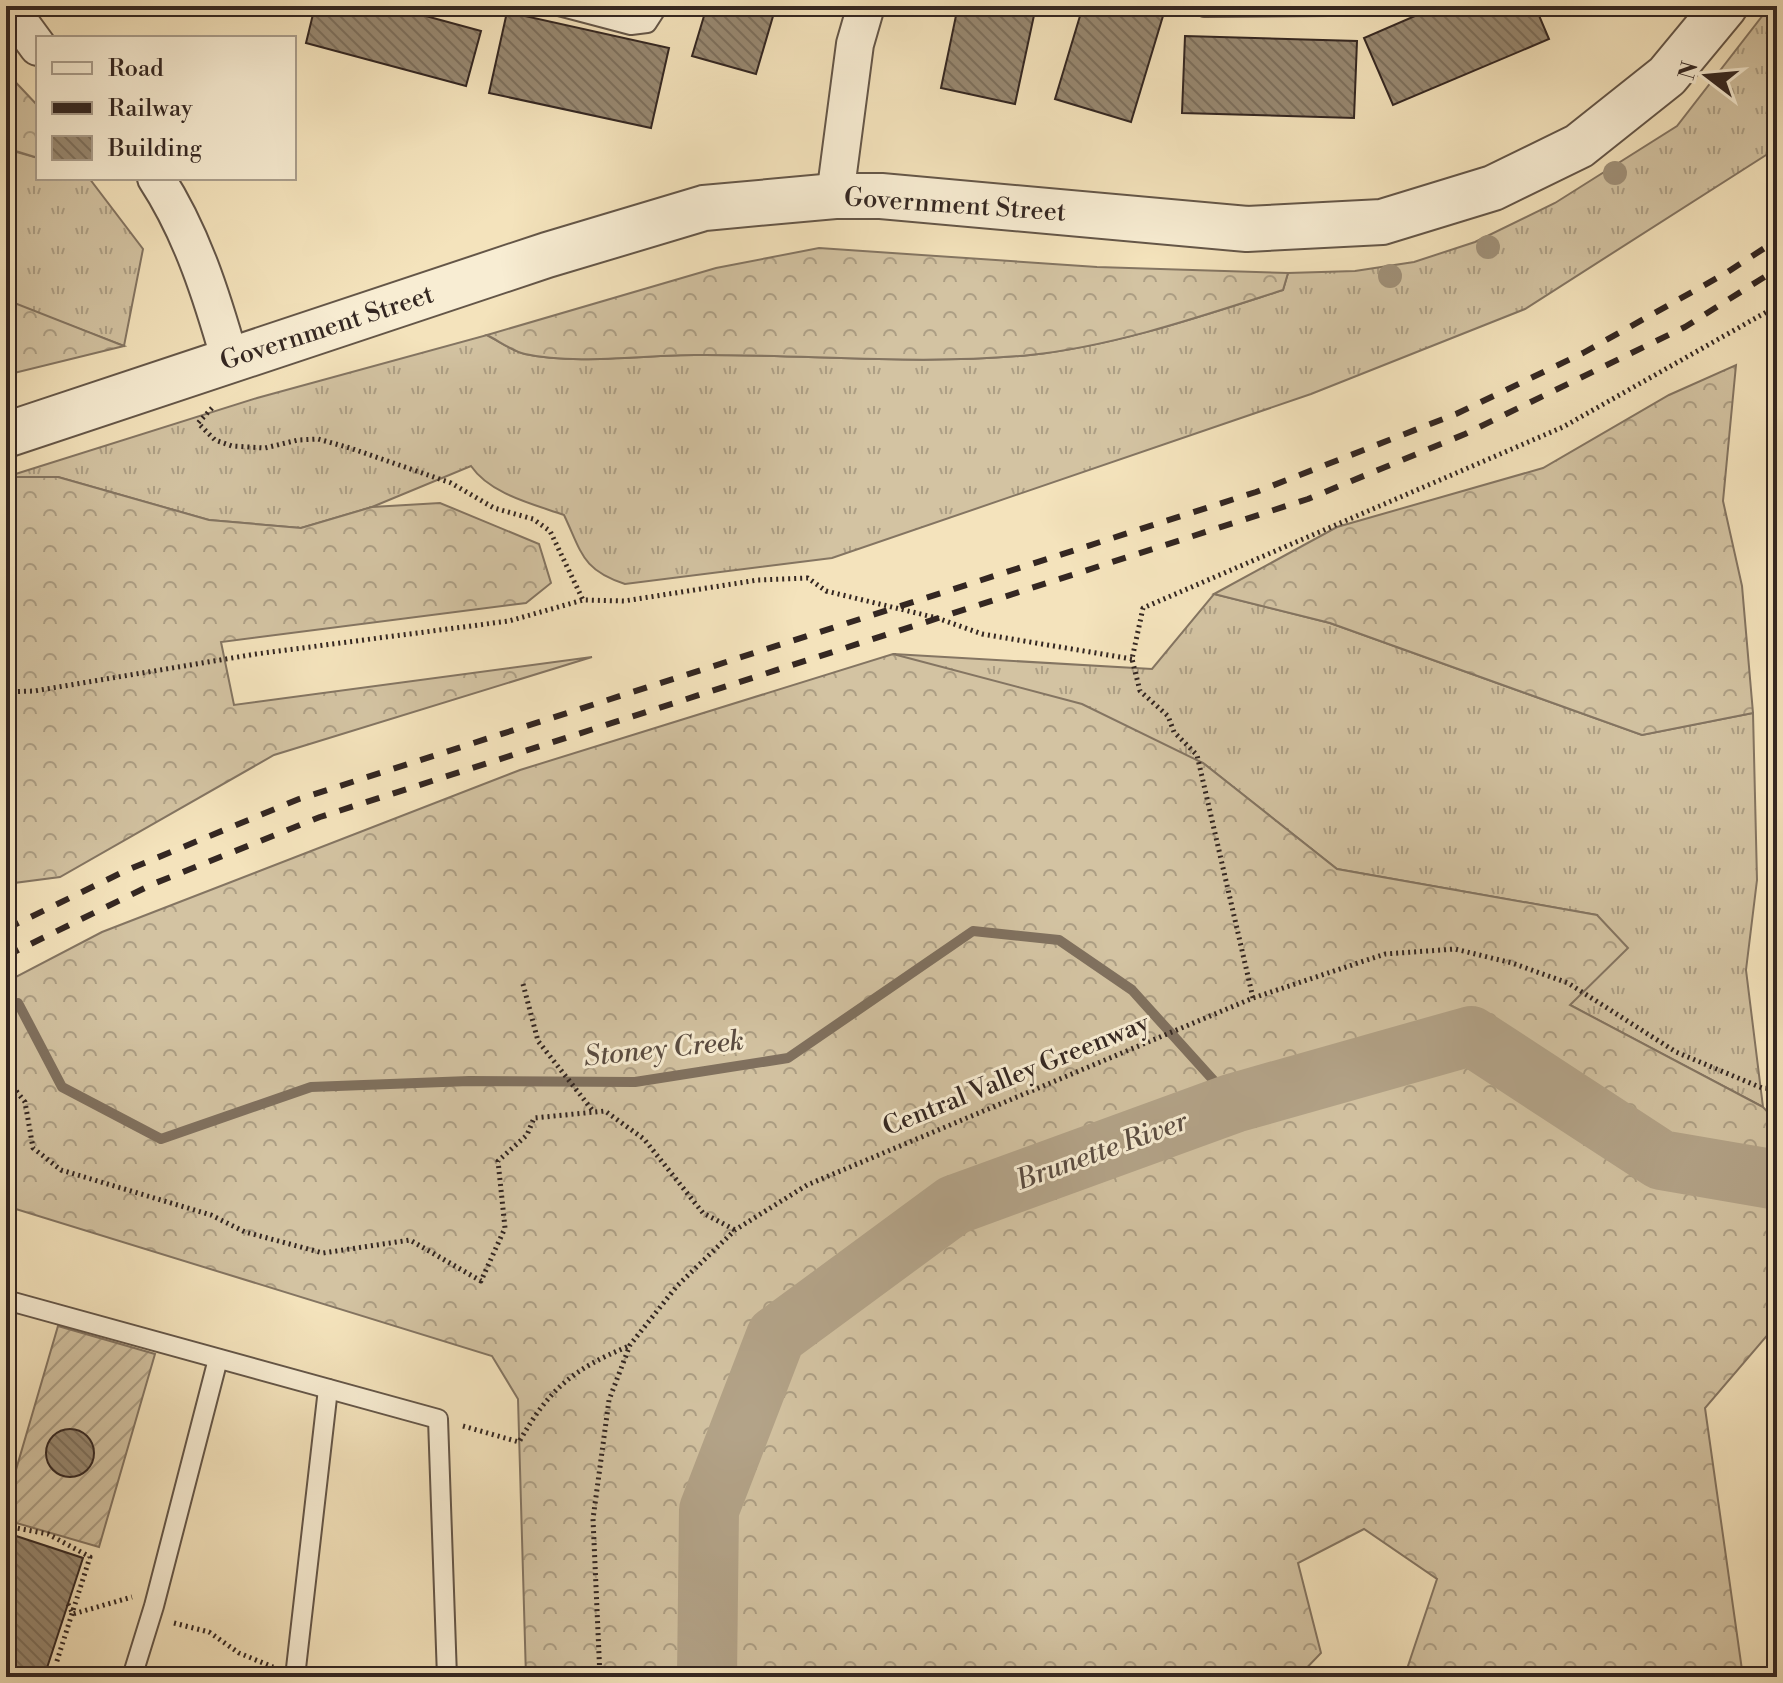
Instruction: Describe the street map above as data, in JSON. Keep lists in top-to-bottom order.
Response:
{
  "streets": {
    "street": ["Government Street"],
    "path": ["Central Valley Greenway"]
  },
  "water": ["Stoney Creek", "Brunette River"],
  "legend": ["Road", "Railway", "Building"],
  "north": "left"
}
